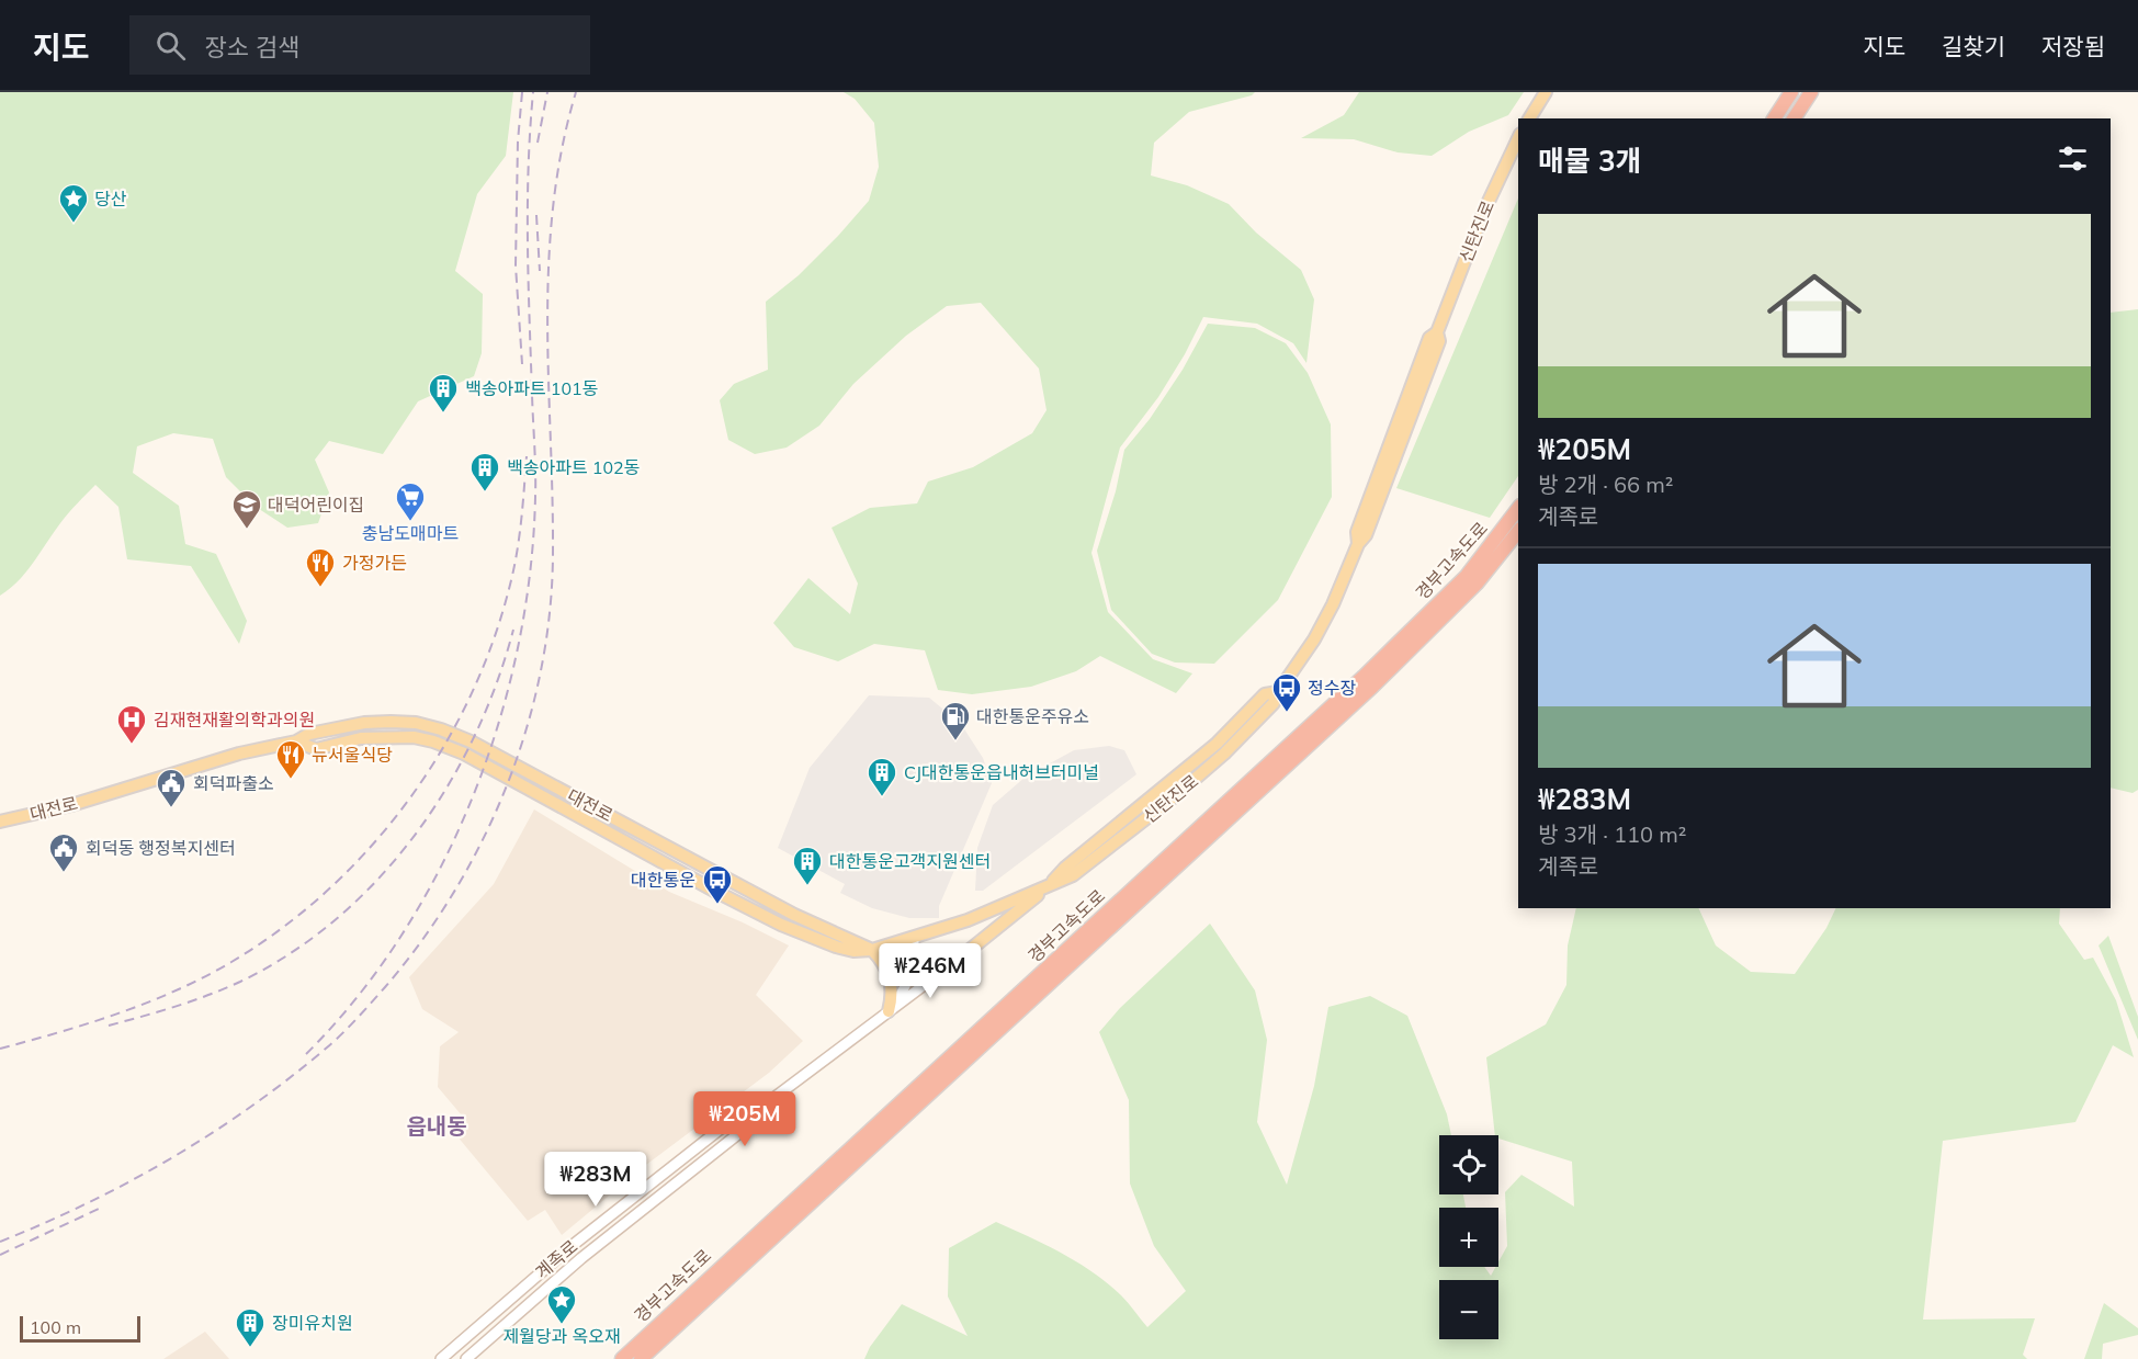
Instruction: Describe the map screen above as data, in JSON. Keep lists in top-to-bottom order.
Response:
{
  "streets": {
    "highway": ["경부고속도로"],
    "main road": ["신탄진로", "대전로", "계족로"]
  },
  "crossings": [
    ["신탄진로", "대전로"],
    ["신탄진로", "계족로"],
    ["대전로", "계족로"]
  ],
  "districts": ["읍내동"],
  "places": {
    "place": ["당산", "제월당과 옥오재"],
    "building": [
      "백송아파트 101동",
      "백송아파트 102동",
      "CJ대한통운읍내허브터미널",
      "대한통운고객지원센터",
      "장미유치원"
    ],
    "supermarket": ["충남도매마트"],
    "school or university": ["대덕어린이집"],
    "restaurant": ["가정가든", "뉴서울식당"],
    "bus stop": ["정수장", "대한통운"],
    "fuel station": ["대한통운주유소"],
    "hospital": ["김재현재활의학과의원"],
    "public building": ["회덕파출소", "회덕동 행정복지센터"]
  },
  "scale_bar": "100 m",
  "page": {
    "header": "지도",
    "search": "장소 검색",
    "nav": ["지도", "길찾기", "저장됨"],
    "heading": "매물 3개",
    "list": [
      {
        "name": "₩205M",
        "note": "방 2개 · 66 m² · 계족로"
      },
      {
        "name": "₩283M",
        "note": "방 3개 · 110 m² · 계족로"
      }
    ],
    "price": ["₩246M", "₩205M", "₩283M"],
    "map_buttons": ["+", "−"],
    "scale": "100 m"
  }
}
